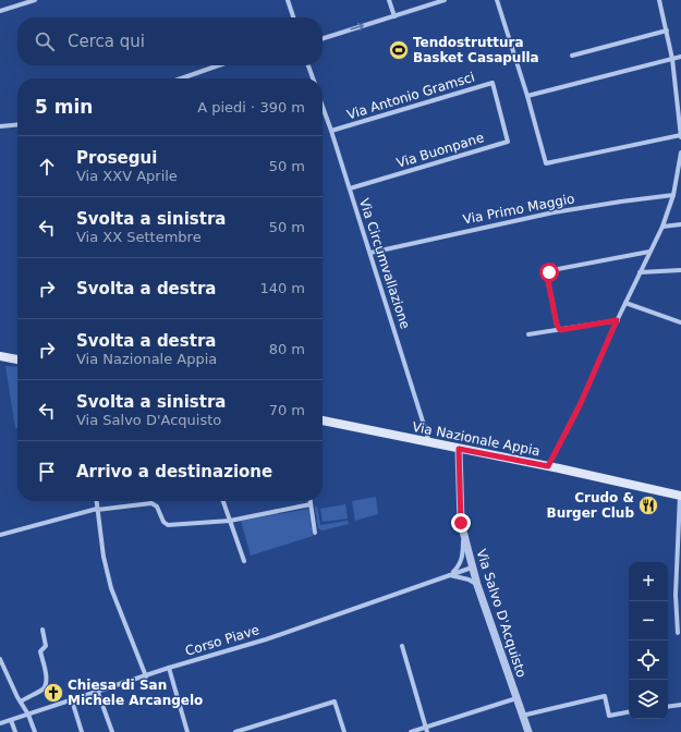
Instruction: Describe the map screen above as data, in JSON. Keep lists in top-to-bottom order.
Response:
{
  "streets": {
    "main road": ["Via Nazionale Appia"],
    "street": [
      "Via Antonio Gramsci",
      "Via Buonpane",
      "Via Primo Maggio",
      "Via Circumvallazione",
      "Via Salvo D'Acquisto",
      "Corso Piave"
    ]
  },
  "crossings": [
    ["Via Antonio Gramsci", "Via Buonpane"],
    ["Via Antonio Gramsci", "Via Circumvallazione"],
    ["Via Buonpane", "Via Circumvallazione"],
    ["Via Primo Maggio", "Via Circumvallazione"],
    ["Via Circumvallazione", "Via Nazionale Appia"],
    ["Via Nazionale Appia", "Via Salvo D'Acquisto"],
    ["Via Salvo D'Acquisto", "Corso Piave"]
  ],
  "places": {
    "sports": ["Tendostruttura Basket Casapulla"],
    "restaurant": ["Crudo & Burger Club"],
    "church": ["Chiesa di San Michele Arcangelo"]
  },
  "page": {
    "search": "Cerca qui",
    "heading": ["5 min", "A piedi · 390 m"],
    "list": [
      ["Prosegui", "Via XXV Aprile", "50 m"],
      ["Svolta a sinistra", "Via XX Settembre", "50 m"],
      ["Svolta a destra", "140 m"],
      ["Svolta a destra", "Via Nazionale Appia", "80 m"],
      ["Svolta a sinistra", "Via Salvo D'Acquisto", "70 m"],
      "Arrivo a destinazione"
    ],
    "map_buttons": ["+", "−"]
  }
}
